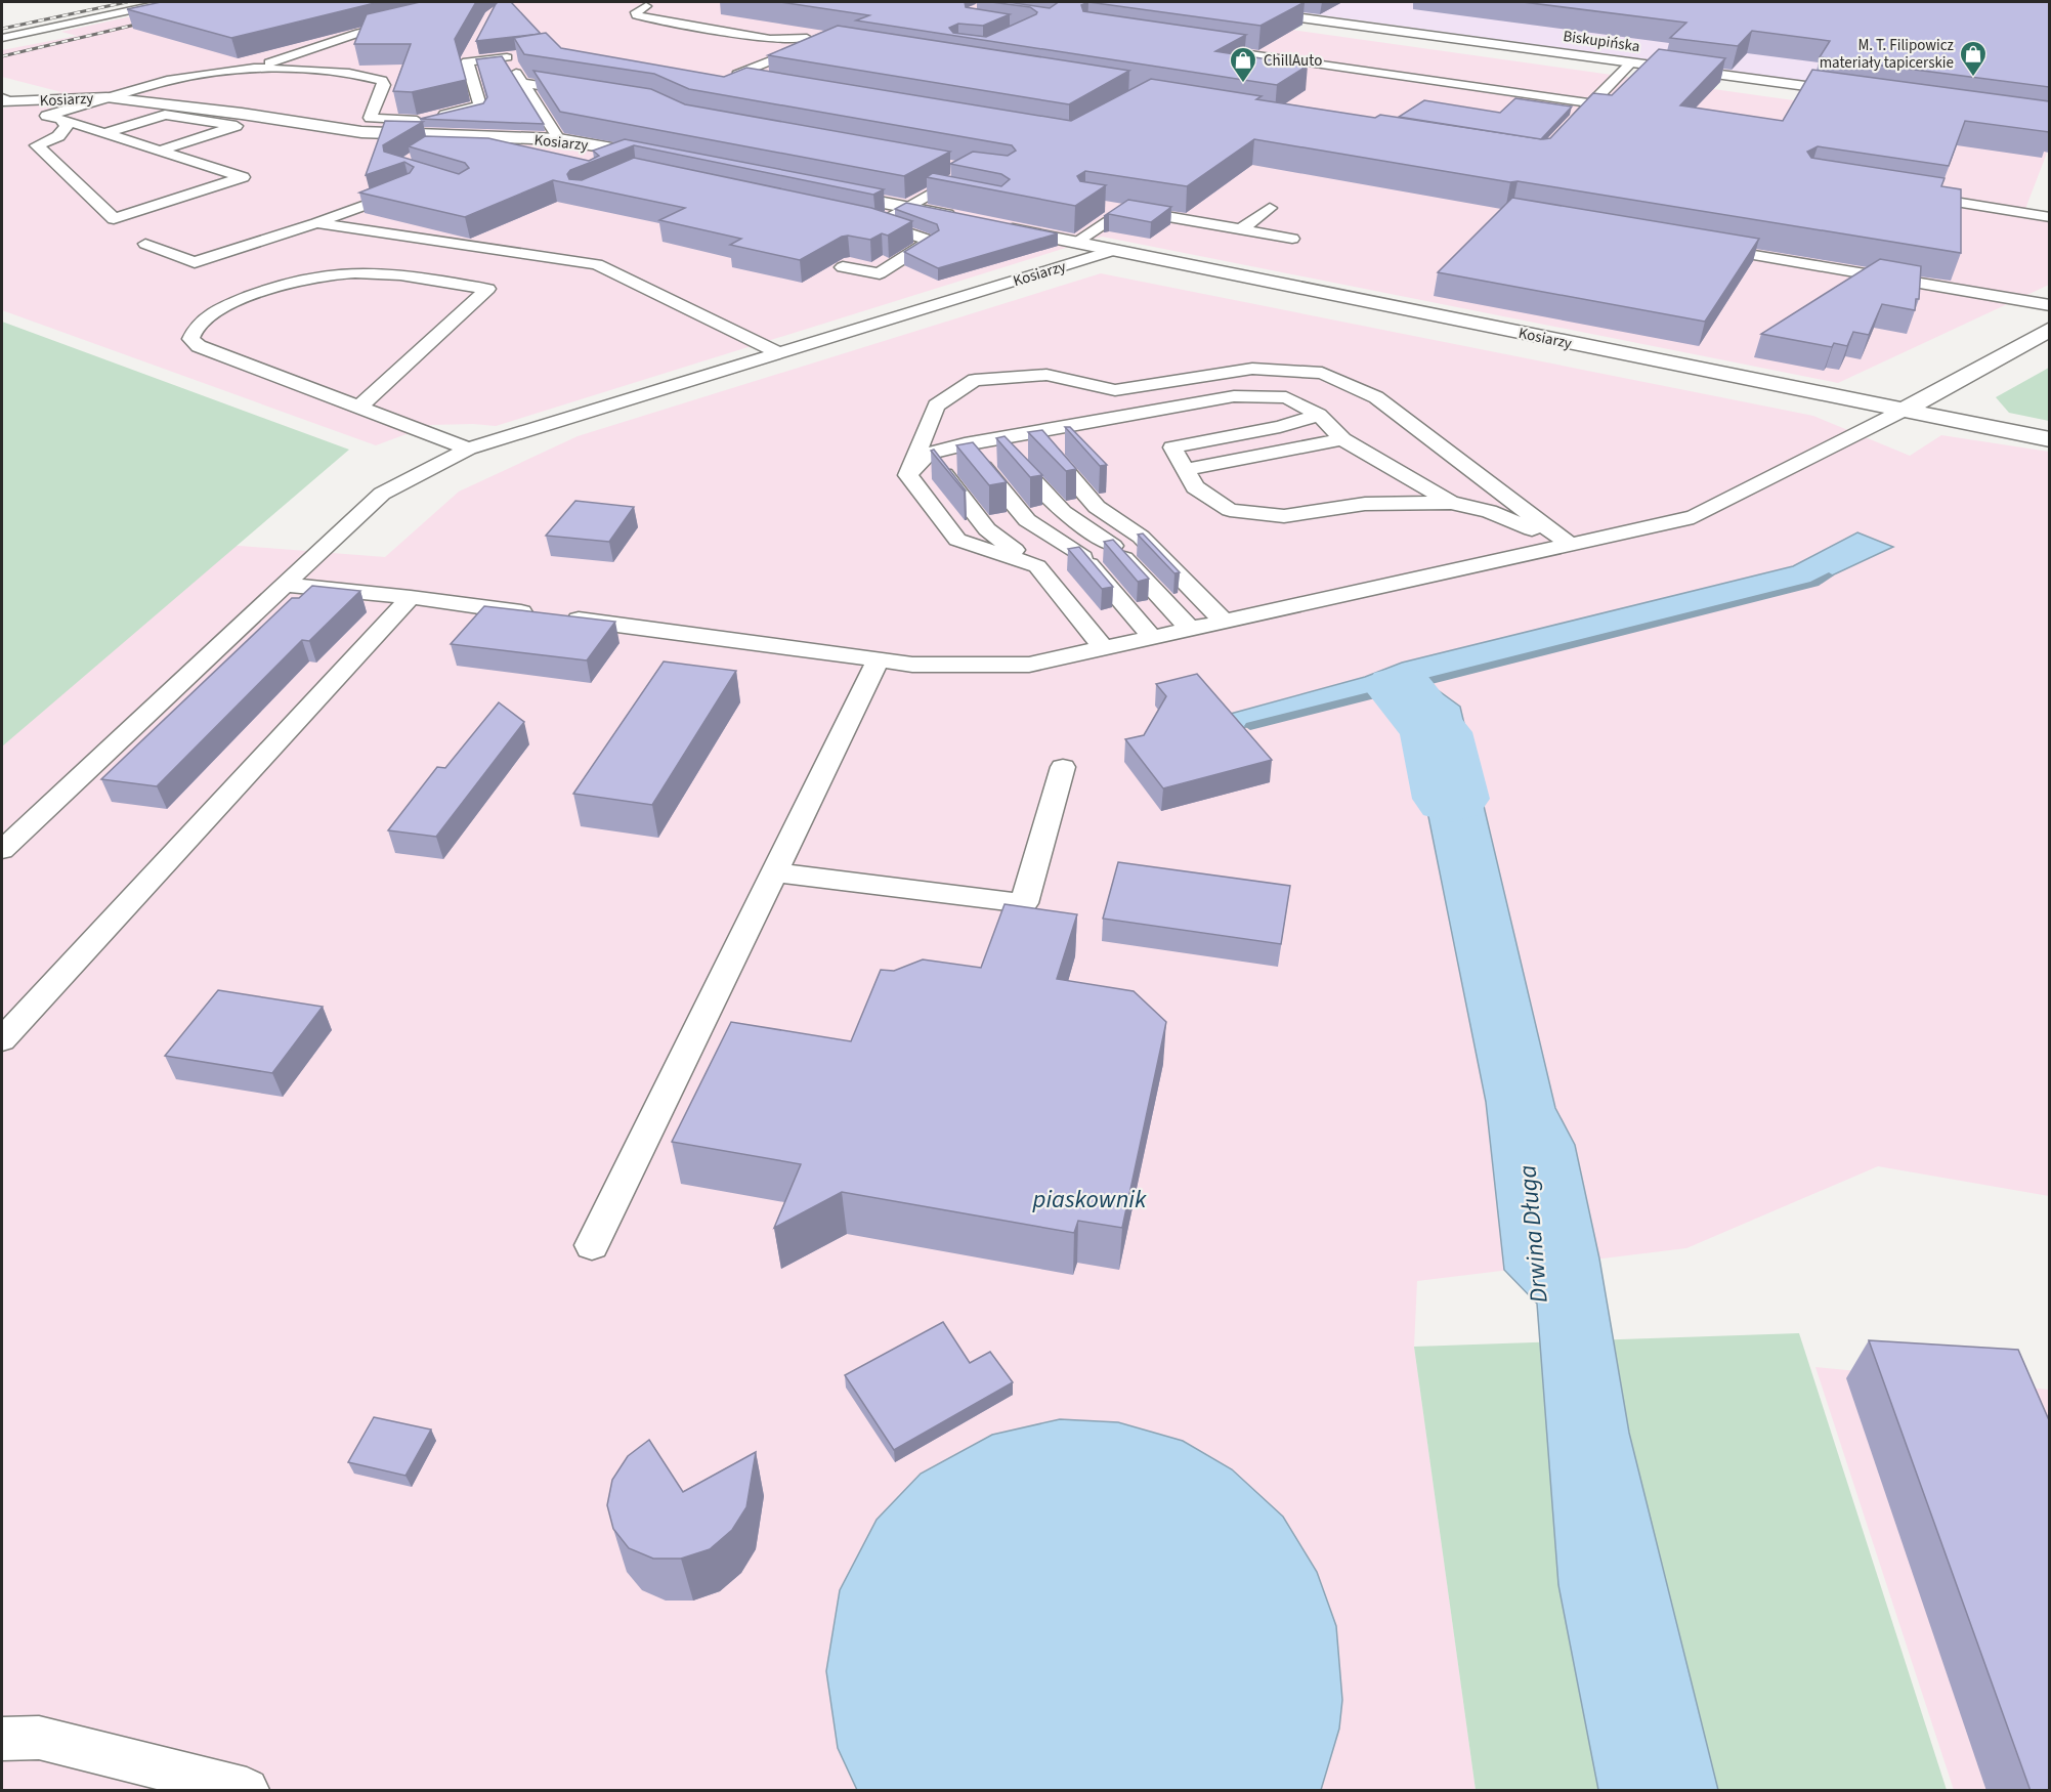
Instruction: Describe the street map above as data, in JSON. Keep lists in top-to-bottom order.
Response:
{
  "streets": {
    "street": ["Biskupińska", "Kosiarzy"]
  },
  "water": ["piaskownik", "Drwina Długa"],
  "places": {
    "shop": ["M. T. Filipowicz materiały tapicerskie", "ChillAuto"]
  }
}
